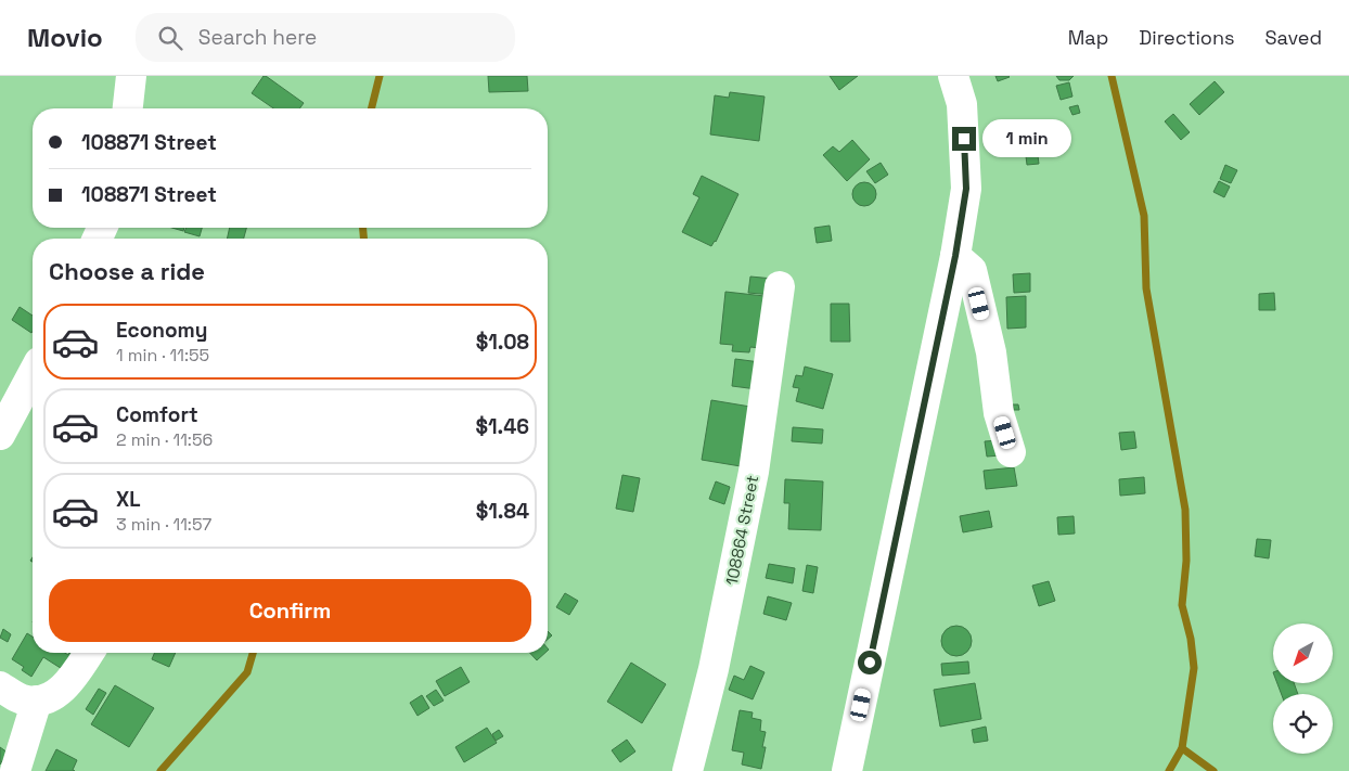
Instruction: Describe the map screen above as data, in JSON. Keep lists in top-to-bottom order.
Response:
{
  "streets": {
    "street": ["108864 Street"]
  },
  "north": "bottom left",
  "page": {
    "header": "Movio",
    "search": "Search here",
    "nav": ["Map", "Directions", "Saved"],
    "banner": ["108871 Street", "108871 Street"],
    "bubble": "1 min",
    "heading": "Choose a ride",
    "list": [
      {
        "name": "Economy",
        "note": "1 min · 11:55",
        "value": "$1.08"
      },
      {
        "name": "Comfort",
        "note": "2 min · 11:56",
        "value": "$1.46"
      },
      {
        "name": "XL",
        "note": "3 min · 11:57",
        "value": "$1.84"
      }
    ],
    "buttons": "Confirm"
  }
}
